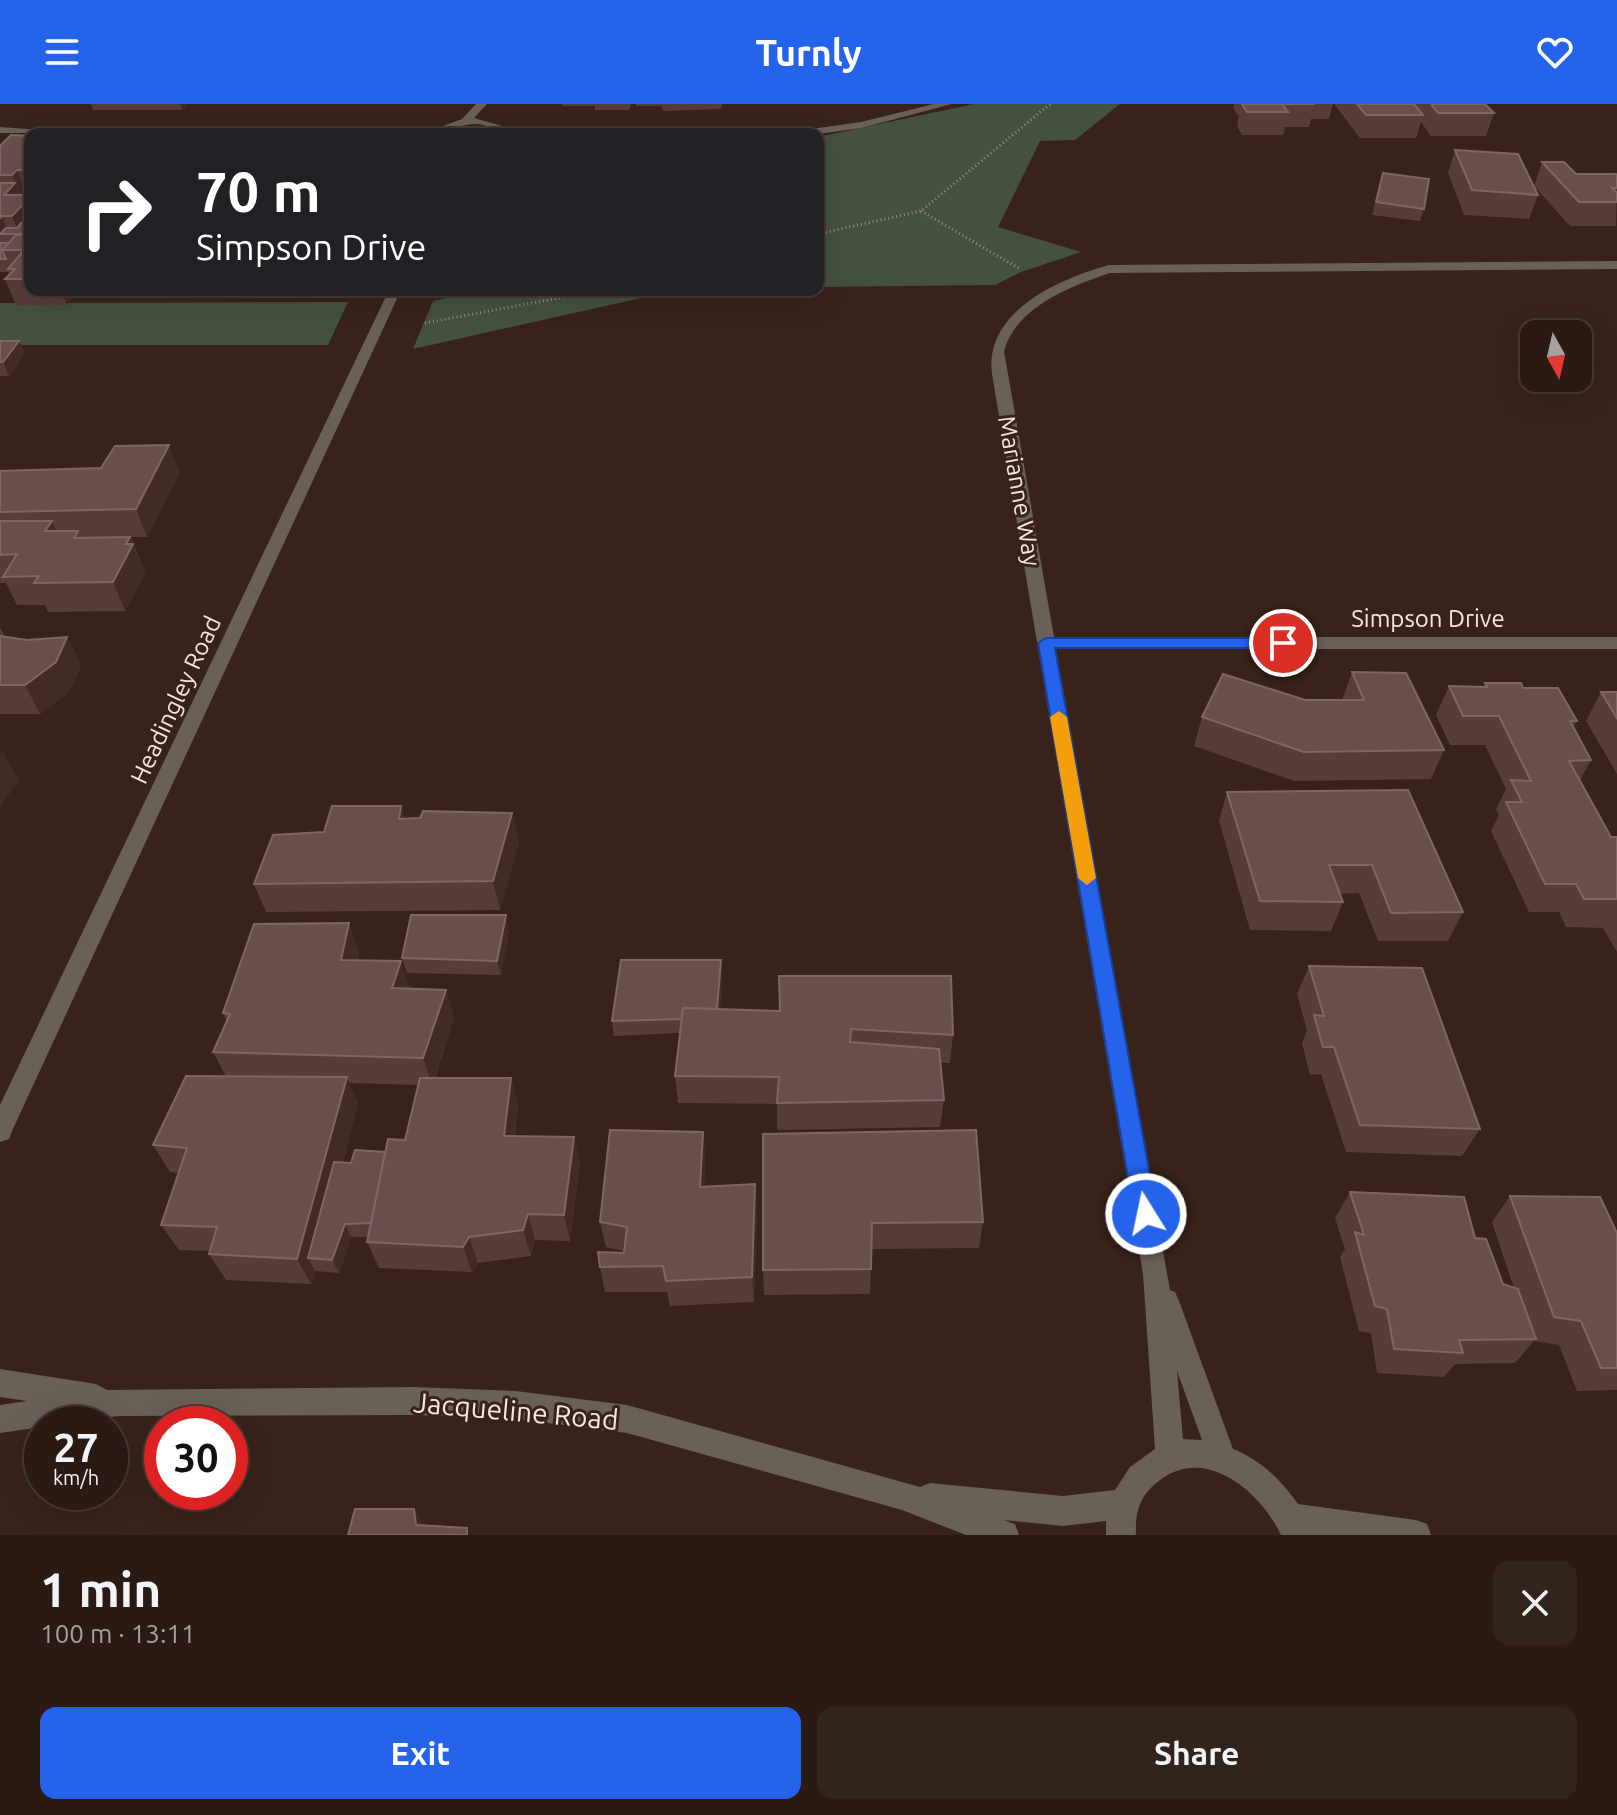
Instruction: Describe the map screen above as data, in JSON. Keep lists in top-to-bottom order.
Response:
{
  "streets": {
    "street": [
      "Marianne Way",
      "Simpson Drive",
      "Headingley Road",
      "Jacqueline Road"
    ]
  },
  "crossings": [
    ["Marianne Way", "Simpson Drive"]
  ],
  "north": "bottom",
  "page": {
    "header": "Turnly",
    "turn": ["70 m", "Simpson Drive"],
    "speed": "27 km/h",
    "limit": "30",
    "heading": ["1 min", "100 m · 13:11"],
    "buttons": ["Exit", "Share"]
  }
}
